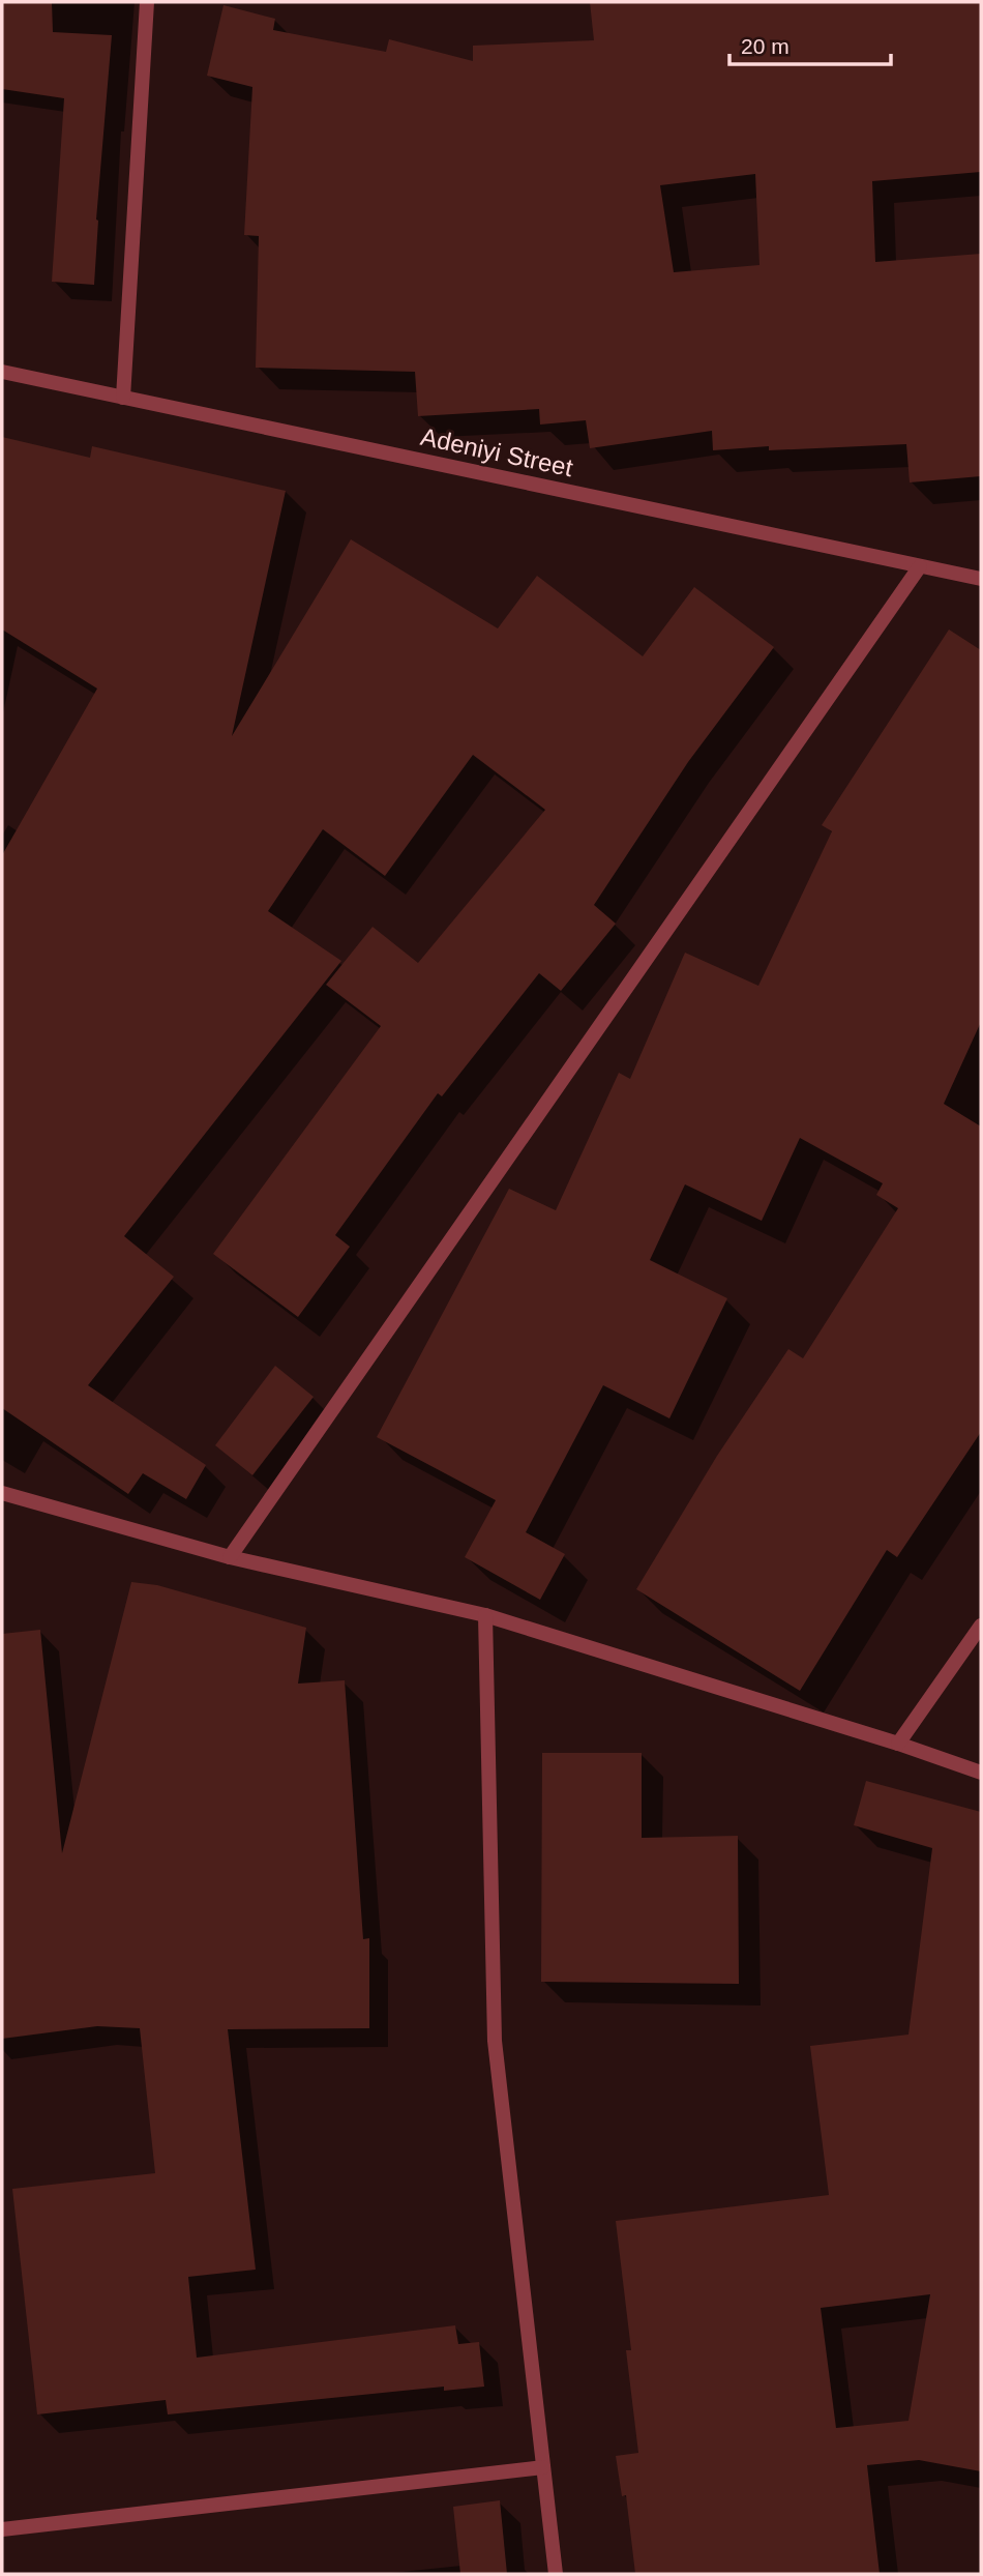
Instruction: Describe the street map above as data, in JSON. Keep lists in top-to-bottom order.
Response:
{
  "streets": {
    "street": ["Adeniyi Street"]
  },
  "scale_bar": "20 m"
}
